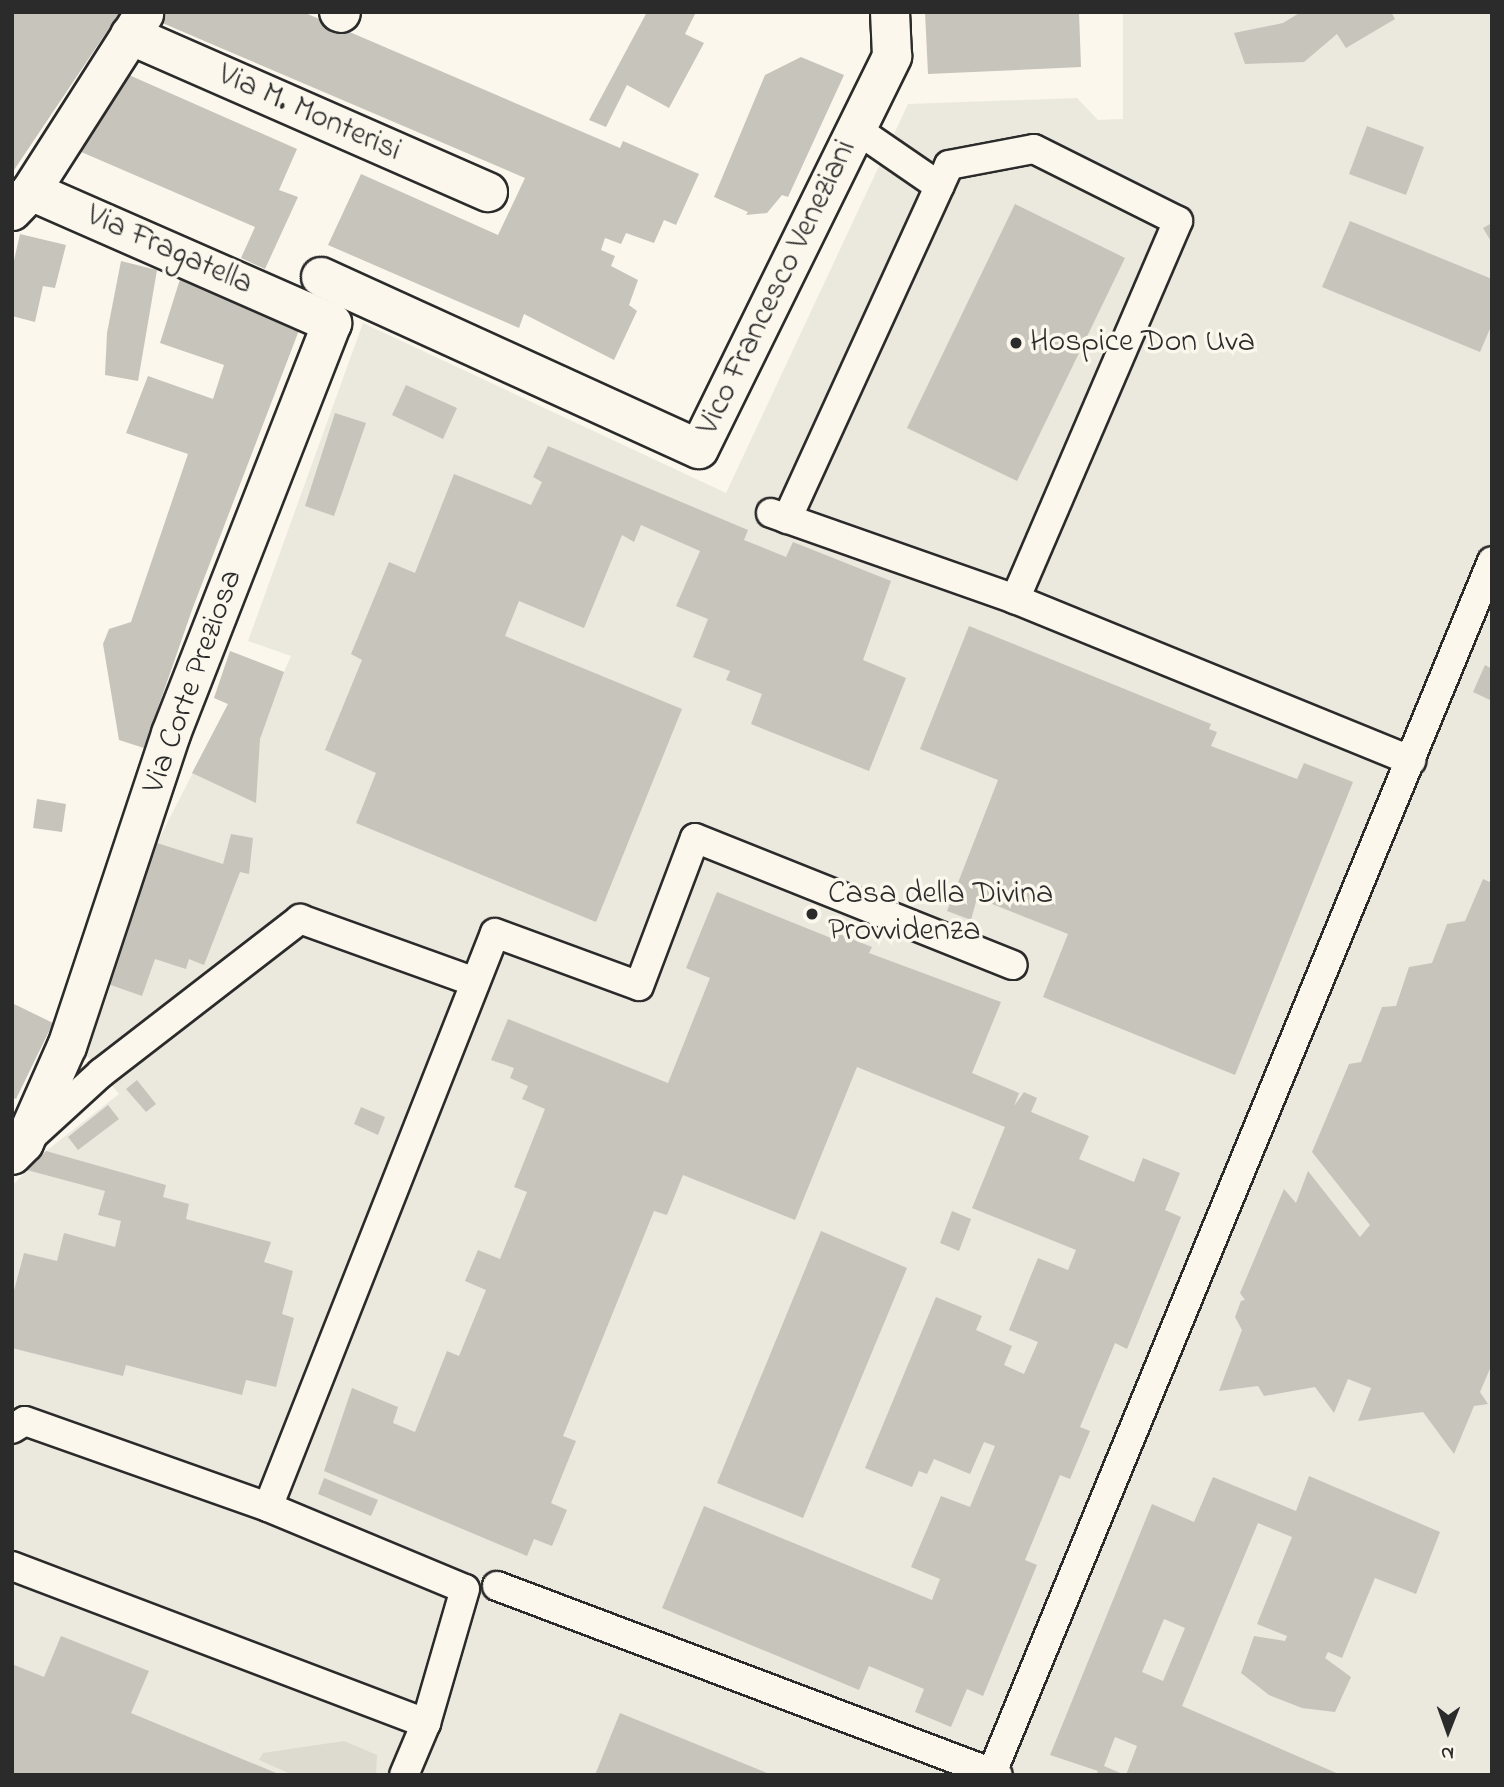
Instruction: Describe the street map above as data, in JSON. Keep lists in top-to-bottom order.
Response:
{
  "streets": {
    "street": [
      "Via M. Monterisi",
      "Via Fragatella",
      "Vico Francesco Veneziani",
      "Via Corte Preziosa"
    ]
  },
  "crossings": [
    ["Via Fragatella", "Via Corte Preziosa"]
  ],
  "places": ["Hospice Don Uva", "Casa della Divina Provvidenza"],
  "north": "bottom"
}
